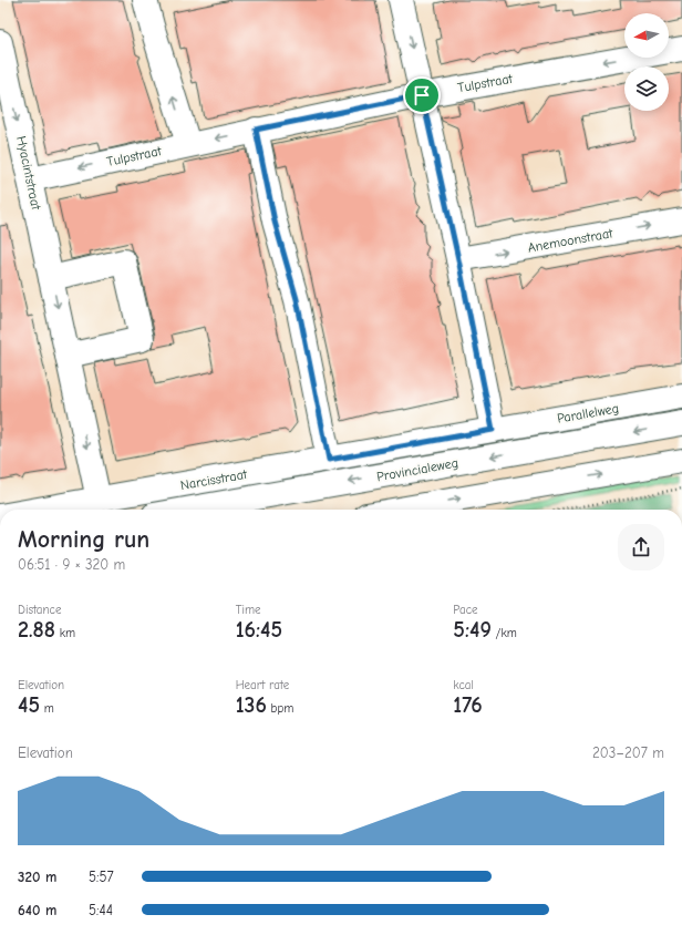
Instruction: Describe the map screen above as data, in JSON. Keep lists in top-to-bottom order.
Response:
{
  "streets": {
    "street": [
      "Tulpstraat",
      "Hyacintstraat",
      "Anemoonstraat",
      "Parallelweg",
      "Provincialeweg",
      "Narcisstraat"
    ]
  },
  "crossings": [
    ["Tulpstraat", "Hyacintstraat"],
    ["Hyacintstraat", "Narcisstraat"],
    ["Parallelweg", "Narcisstraat"]
  ],
  "one_way": ["Tulpstraat", "Anemoonstraat"],
  "north": "left",
  "page": {
    "heading": ["Morning run", "06:51 · 9 × 320 m"],
    "stats": [
      ["Distance", "2.88 km"],
      ["Time", "16:45"],
      ["Pace", "5:49 /km"],
      ["Elevation", "45 m"],
      ["Heart rate", "136 bpm"],
      ["kcal", "176"]
    ],
    "chart": ["Elevation", "203–207 m"],
    "list": [
      {
        "name": "320 m",
        "note": "5:57"
      },
      {
        "name": "640 m",
        "note": "5:44"
      }
    ]
  }
}
